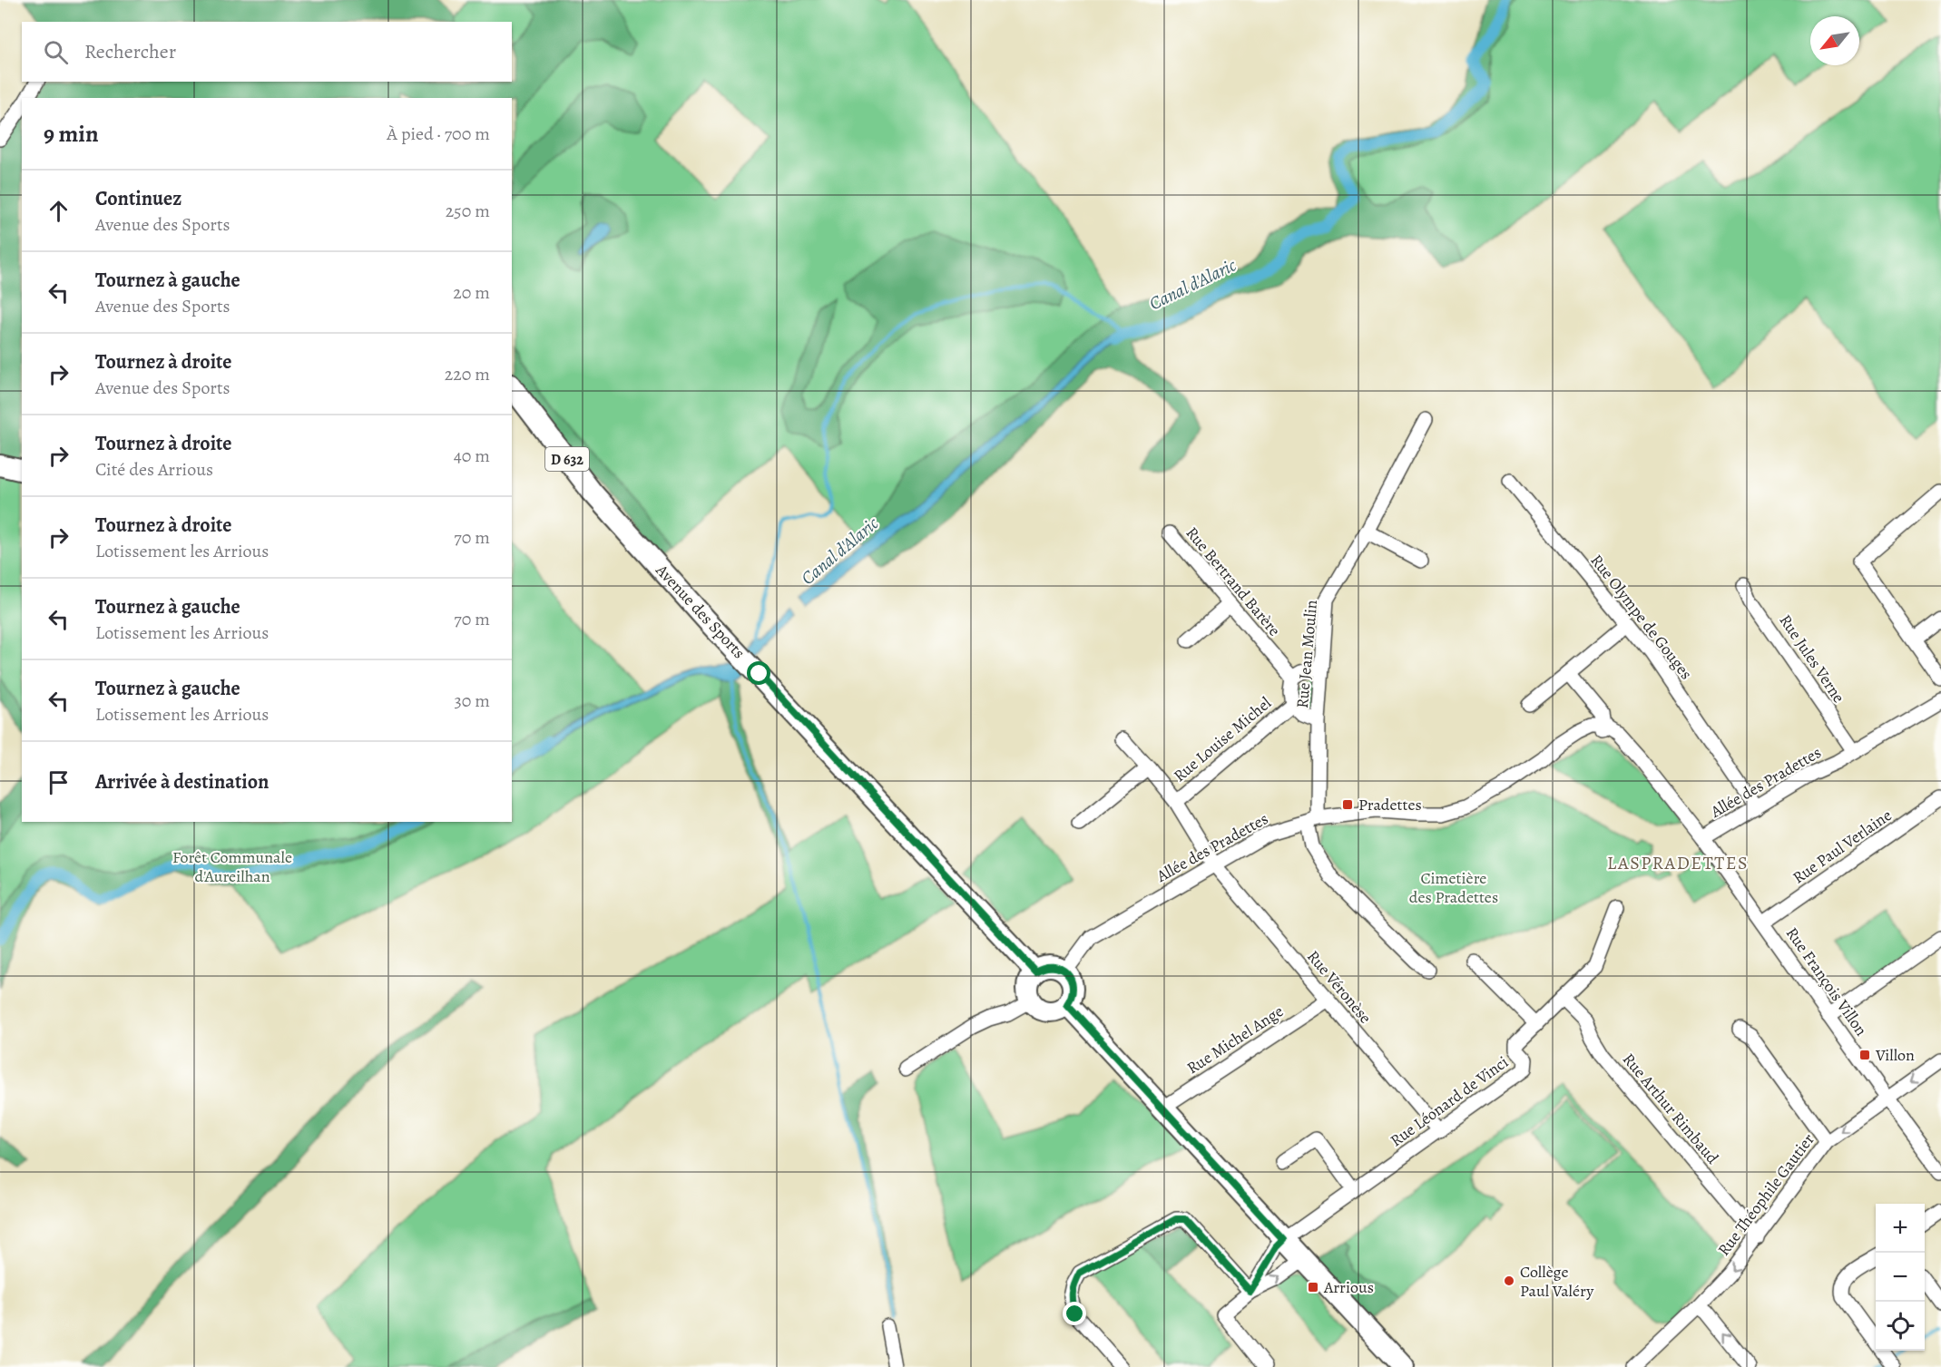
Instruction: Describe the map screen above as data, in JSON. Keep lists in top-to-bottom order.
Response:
{
  "streets": {
    "main road": ["D 632", "Avenue des Sports"],
    "street": [
      "Rue Bertrand Barère",
      "Rue Olympe de Gouges",
      "Rue Jean Moulin",
      "Rue Jules Verne",
      "Rue Louise Michel",
      "Allée des Pradettes",
      "Rue Paul Verlaine",
      "Rue François Villon",
      "Rue Véronèse",
      "Rue Michel Ange",
      "Rue Léonard de Vinci",
      "Rue Arthur Rimbaud",
      "Rue Théophile Gautier"
    ]
  },
  "crossings": [
    ["Avenue des Sports", "Allée des Pradettes"],
    ["Rue Olympe de Gouges", "Allée des Pradettes"],
    ["Rue Jean Moulin", "Rue Louise Michel"],
    ["Rue Jean Moulin", "Allée des Pradettes"],
    ["Rue Jules Verne", "Allée des Pradettes"],
    ["Rue Louise Michel", "Rue Véronèse"],
    ["Allée des Pradettes", "Rue François Villon"],
    ["Allée des Pradettes", "Rue Véronèse"],
    ["Rue Paul Verlaine", "Rue François Villon"],
    ["Rue François Villon", "Rue Théophile Gautier"],
    ["Rue Véronèse", "Rue Michel Ange"],
    ["Rue Véronèse", "Rue Léonard de Vinci"],
    ["Rue Léonard de Vinci", "Rue Arthur Rimbaud"],
    ["Rue Arthur Rimbaud", "Rue Théophile Gautier"]
  ],
  "one_way": ["Rue Théophile Gautier"],
  "districts": ["LASPRADETTES"],
  "water": ["Canal d'Alaric"],
  "parks": ["Forêt Communale d'Aureilhan", "Cimetière des Pradettes"],
  "places": {
    "transit": ["Pradettes", "Villon", "Arrious"],
    "other": ["Collège Paul Valéry"]
  },
  "north": "bottom left",
  "page": {
    "search": "Rechercher",
    "heading": ["9 min", "À pied · 700 m"],
    "list": [
      ["Continuez", "Avenue des Sports", "250 m"],
      ["Tournez à gauche", "Avenue des Sports", "20 m"],
      ["Tournez à droite", "Avenue des Sports", "220 m"],
      ["Tournez à droite", "Cité des Arrious", "40 m"],
      ["Tournez à droite", "Lotissement les Arrious", "70 m"],
      ["Tournez à gauche", "Lotissement les Arrious", "70 m"],
      ["Tournez à gauche", "Lotissement les Arrious", "30 m"],
      "Arrivée à destination"
    ],
    "map_buttons": ["+", "−"]
  }
}
